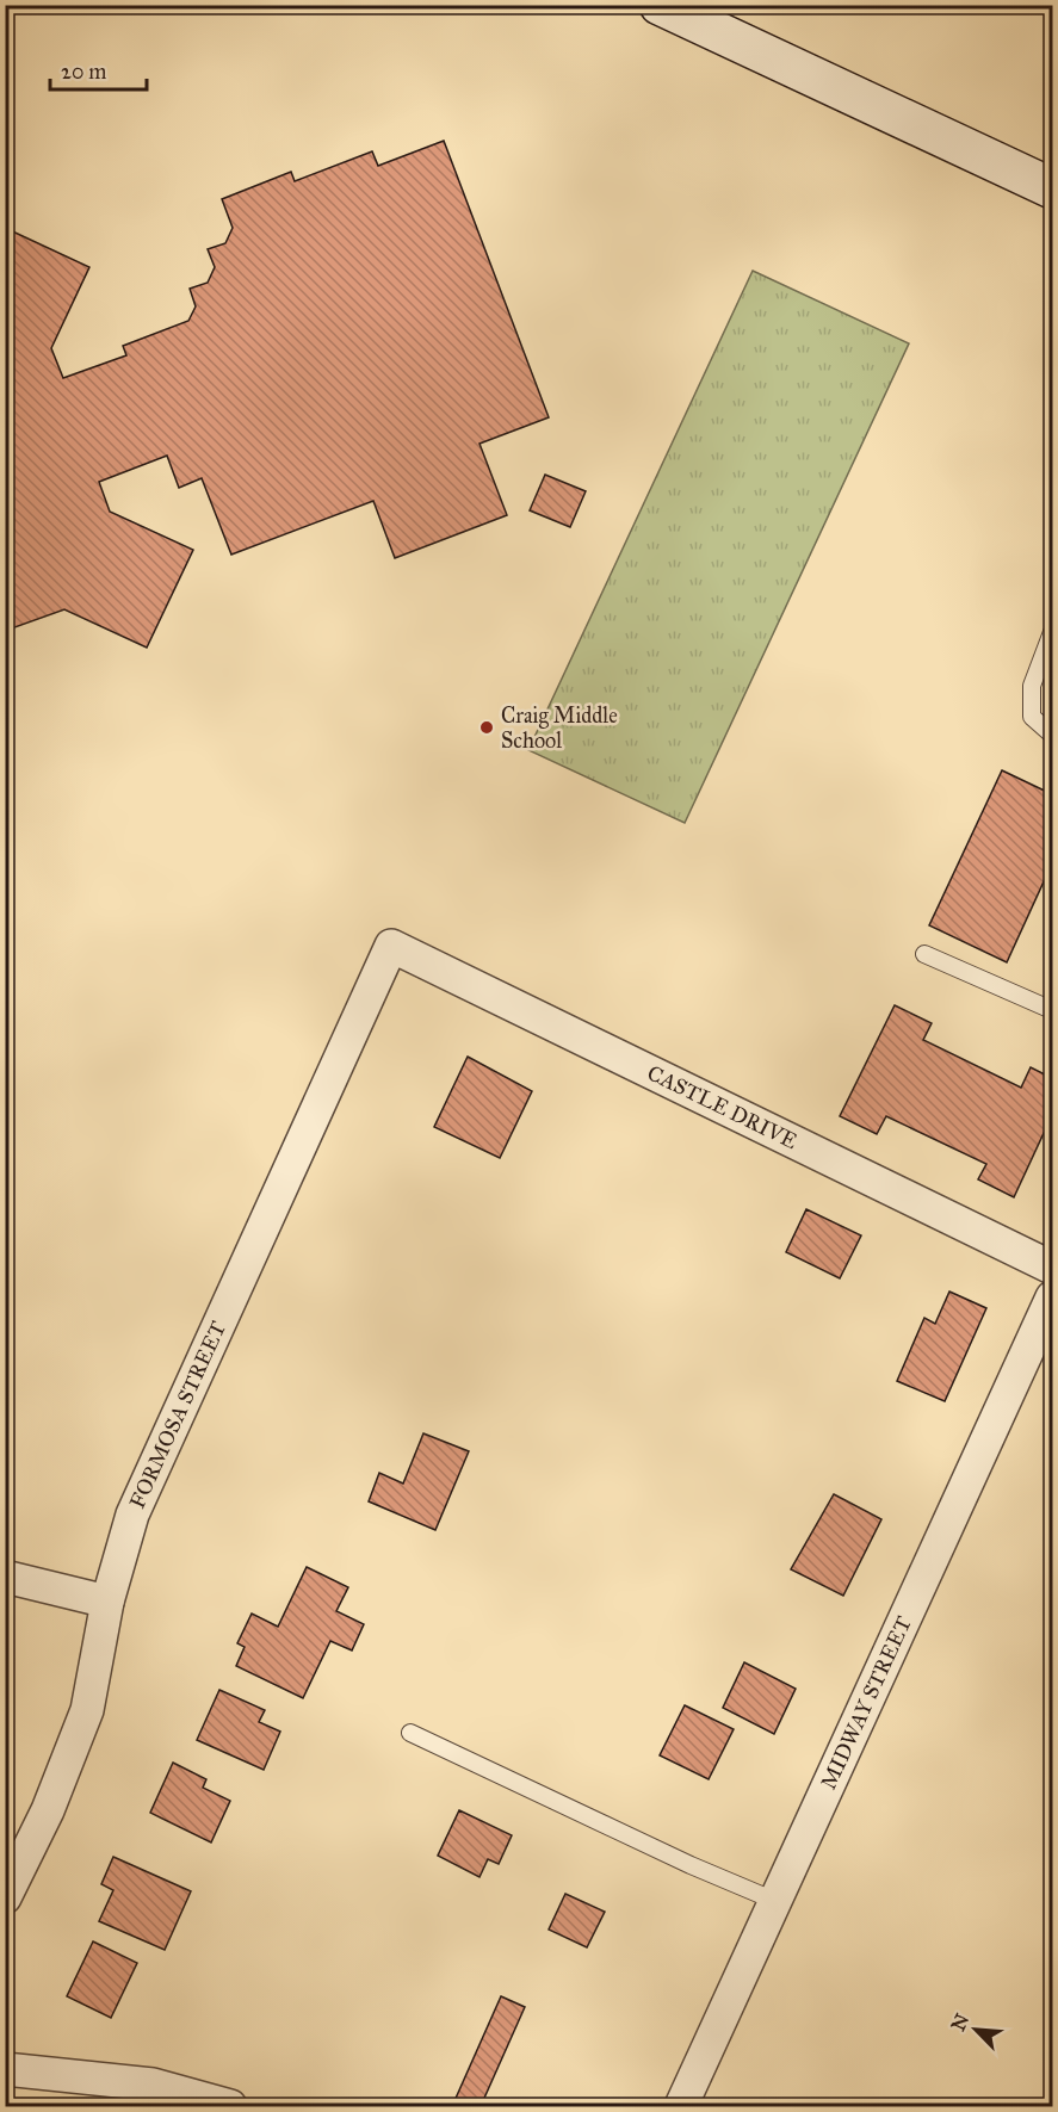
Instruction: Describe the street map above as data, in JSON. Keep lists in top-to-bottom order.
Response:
{
  "streets": {
    "street": ["CASTLE DRIVE", "FORMOSA STREET", "MIDWAY STREET"]
  },
  "crossings": [
    ["CASTLE DRIVE", "FORMOSA STREET"]
  ],
  "places": ["Craig Middle School"],
  "scale_bar": "20 m",
  "north": "top left"
}
